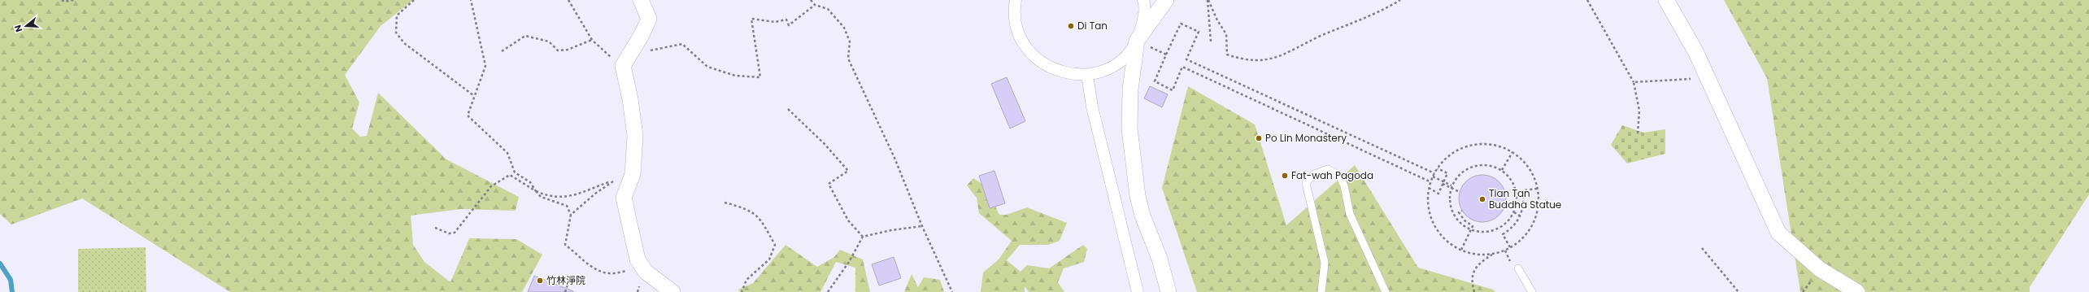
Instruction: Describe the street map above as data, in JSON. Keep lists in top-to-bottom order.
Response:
{
  "places": [
    "Di Tan",
    "Po Lin Monastery",
    "Fat-wah Pagoda",
    "Tian Tan Buddha Statue",
    "竹林淨院"
  ],
  "north": "left"
}
